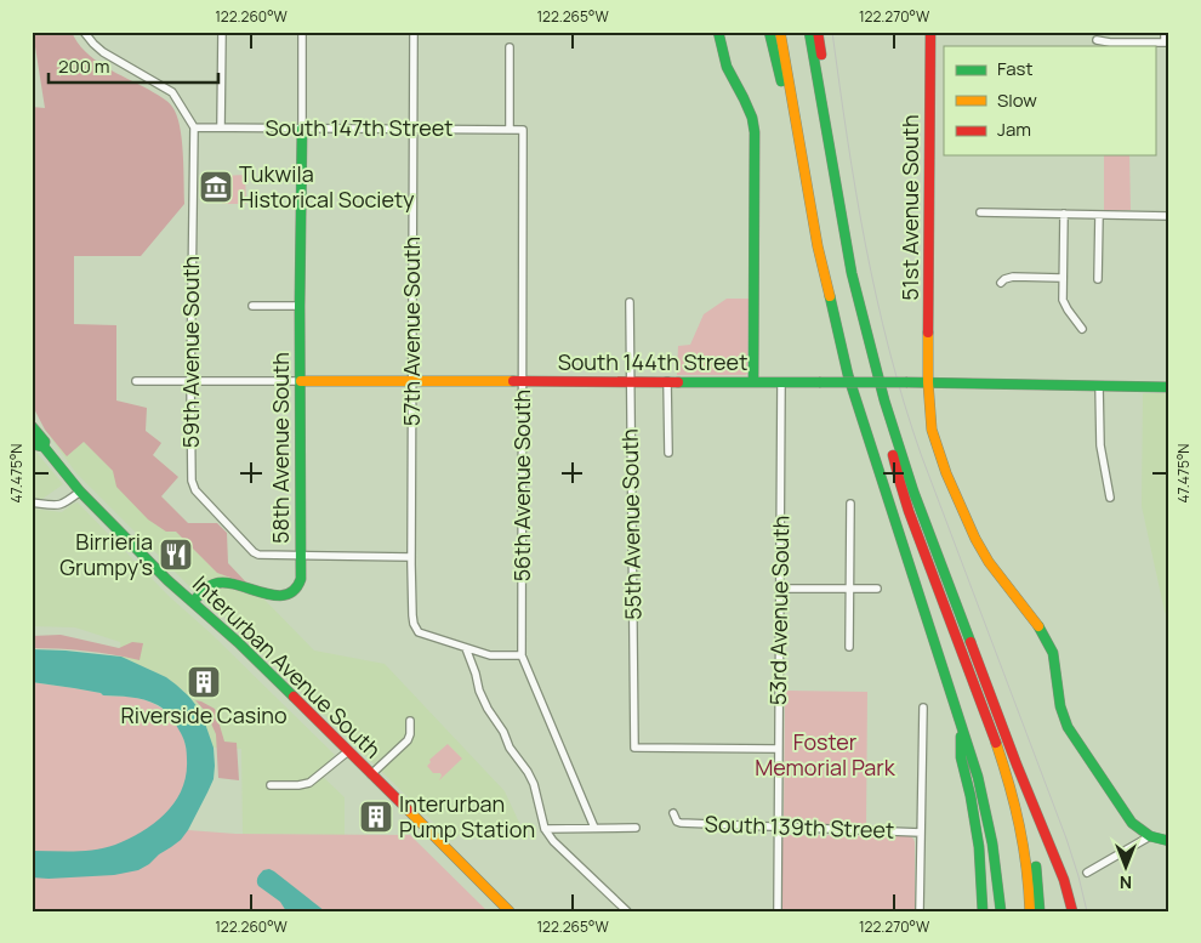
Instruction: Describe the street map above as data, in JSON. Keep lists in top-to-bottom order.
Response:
{
  "streets": {
    "main road": [
      "51st Avenue South",
      "South 144th Street",
      "58th Avenue South",
      "Interurban Avenue South"
    ],
    "street": [
      "South 147th Street",
      "57th Avenue South",
      "59th Avenue South",
      "56th Avenue South",
      "55th Avenue South",
      "53rd Avenue South",
      "South 139th Street"
    ]
  },
  "crossings": [
    ["South 147th Street", "57th Avenue South"],
    ["South 147th Street", "59th Avenue South"],
    ["South 147th Street", "58th Avenue South"],
    ["South 147th Street", "56th Avenue South"],
    ["51st Avenue South", "South 144th Street"],
    ["57th Avenue South", "South 144th Street"],
    ["59th Avenue South", "South 144th Street"],
    ["59th Avenue South", "58th Avenue South"],
    ["South 144th Street", "58th Avenue South"],
    ["South 144th Street", "56th Avenue South"],
    ["South 144th Street", "55th Avenue South"],
    ["South 144th Street", "53rd Avenue South"],
    ["58th Avenue South", "Interurban Avenue South"],
    ["55th Avenue South", "53rd Avenue South"],
    ["53rd Avenue South", "South 139th Street"]
  ],
  "parks": ["Foster Memorial Park"],
  "places": {
    "museum": ["Tukwila Historical Society"],
    "restaurant": ["Birrieria Grumpy's"],
    "building": ["Riverside Casino", "Interurban Pump Station"]
  },
  "legend": ["Fast", "Slow", "Jam"],
  "scale_bar": "200 m",
  "north": "bottom",
  "coordinates": [
    "122.260°W",
    "122.265°W",
    "122.270°W",
    "47.475°N"
  ]
}
